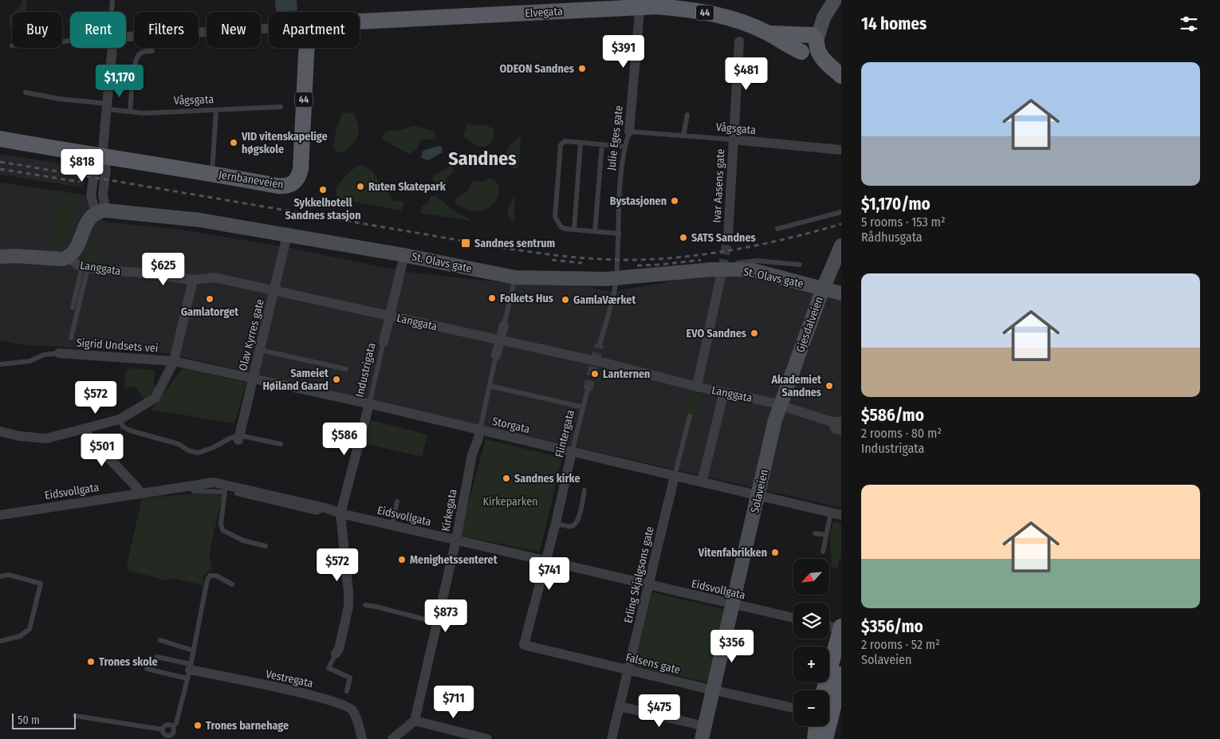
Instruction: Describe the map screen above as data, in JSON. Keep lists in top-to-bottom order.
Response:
{
  "streets": {
    "main road": ["Elvegata", "44", "Jernbaneveien"],
    "street": [
      "Vågsgata",
      "Julie Eges gate",
      "Ivar Aasens gate",
      "St. Olavs gate",
      "Langgata",
      "Gjesdalveien",
      "Olav Kyrres gate",
      "Sigrid Undsets vei",
      "Industrigata",
      "Storgata",
      "Flintergata",
      "Eidsvollgata",
      "Solaveien",
      "Kirkegata",
      "Erling Skjalgsons gate",
      "Falsens gate",
      "Vestregata"
    ]
  },
  "crossings": [
    ["Elvegata", "Julie Eges gate"],
    ["Elvegata", "Jernbaneveien"],
    ["Vågsgata", "Julie Eges gate"],
    ["Vågsgata", "Ivar Aasens gate"],
    ["Julie Eges gate", "St. Olavs gate"],
    ["St. Olavs gate", "Gjesdalveien"],
    ["St. Olavs gate", "Olav Kyrres gate"],
    ["St. Olavs gate", "Industrigata"],
    ["St. Olavs gate", "Kirkegata"],
    ["Langgata", "Gjesdalveien"],
    ["Langgata", "Olav Kyrres gate"],
    ["Langgata", "Industrigata"],
    ["Langgata", "Solaveien"],
    ["Langgata", "Kirkegata"],
    ["Gjesdalveien", "Solaveien"],
    ["Olav Kyrres gate", "Storgata"],
    ["Sigrid Undsets vei", "Storgata"],
    ["Industrigata", "Storgata"],
    ["Industrigata", "Eidsvollgata"],
    ["Storgata", "Flintergata"],
    ["Storgata", "Solaveien"],
    ["Storgata", "Kirkegata"],
    ["Storgata", "Erling Skjalgsons gate"],
    ["Flintergata", "Eidsvollgata"],
    ["Flintergata", "Falsens gate"],
    ["Eidsvollgata", "Solaveien"],
    ["Eidsvollgata", "Kirkegata"],
    ["Eidsvollgata", "Erling Skjalgsons gate"],
    ["Solaveien", "Falsens gate"],
    ["Erling Skjalgsons gate", "Falsens gate"]
  ],
  "districts": ["Sandnes"],
  "parks": ["Kirkeparken"],
  "places": {
    "other": [
      "ODEON Sandnes",
      "VID vitenskapelige høgskole",
      "Ruten Skatepark",
      "Sykkelhotell Sandnes stasjon",
      "Bystasjonen",
      "SATS Sandnes",
      "Folkets Hus",
      "Gamlatorget",
      "GamlaVærket",
      "EVO Sandnes",
      "Lanternen",
      "Sameiet Høiland Gaard",
      "Akademiet Sandnes",
      "Sandnes kirke",
      "Vitenfabrikken",
      "Menighetssenteret",
      "Trones skole",
      "Trones barnehage"
    ],
    "transit": ["Sandnes sentrum"]
  },
  "scale_bar": "50 m",
  "north": "bottom left",
  "page": {
    "heading": "14 homes",
    "chip": [
      "Buy",
      "Rent",
      "Filters",
      "New",
      "Apartment"
    ],
    "price": [
      "$391",
      "$481",
      "$1,170",
      "$818",
      "$625",
      "$572",
      "$586",
      "$501",
      "$572",
      "$741",
      "$873",
      "$356",
      "$711",
      "$475"
    ],
    "list": [
      {
        "name": "$1,170/mo",
        "note": "5 rooms · 153 m² · Rådhusgata"
      },
      {
        "name": "$586/mo",
        "note": "2 rooms · 80 m² · Industrigata"
      },
      {
        "name": "$356/mo",
        "note": "2 rooms · 52 m² · Solaveien"
      }
    ],
    "map_buttons": ["+", "−"],
    "scale": "50 m"
  }
}
